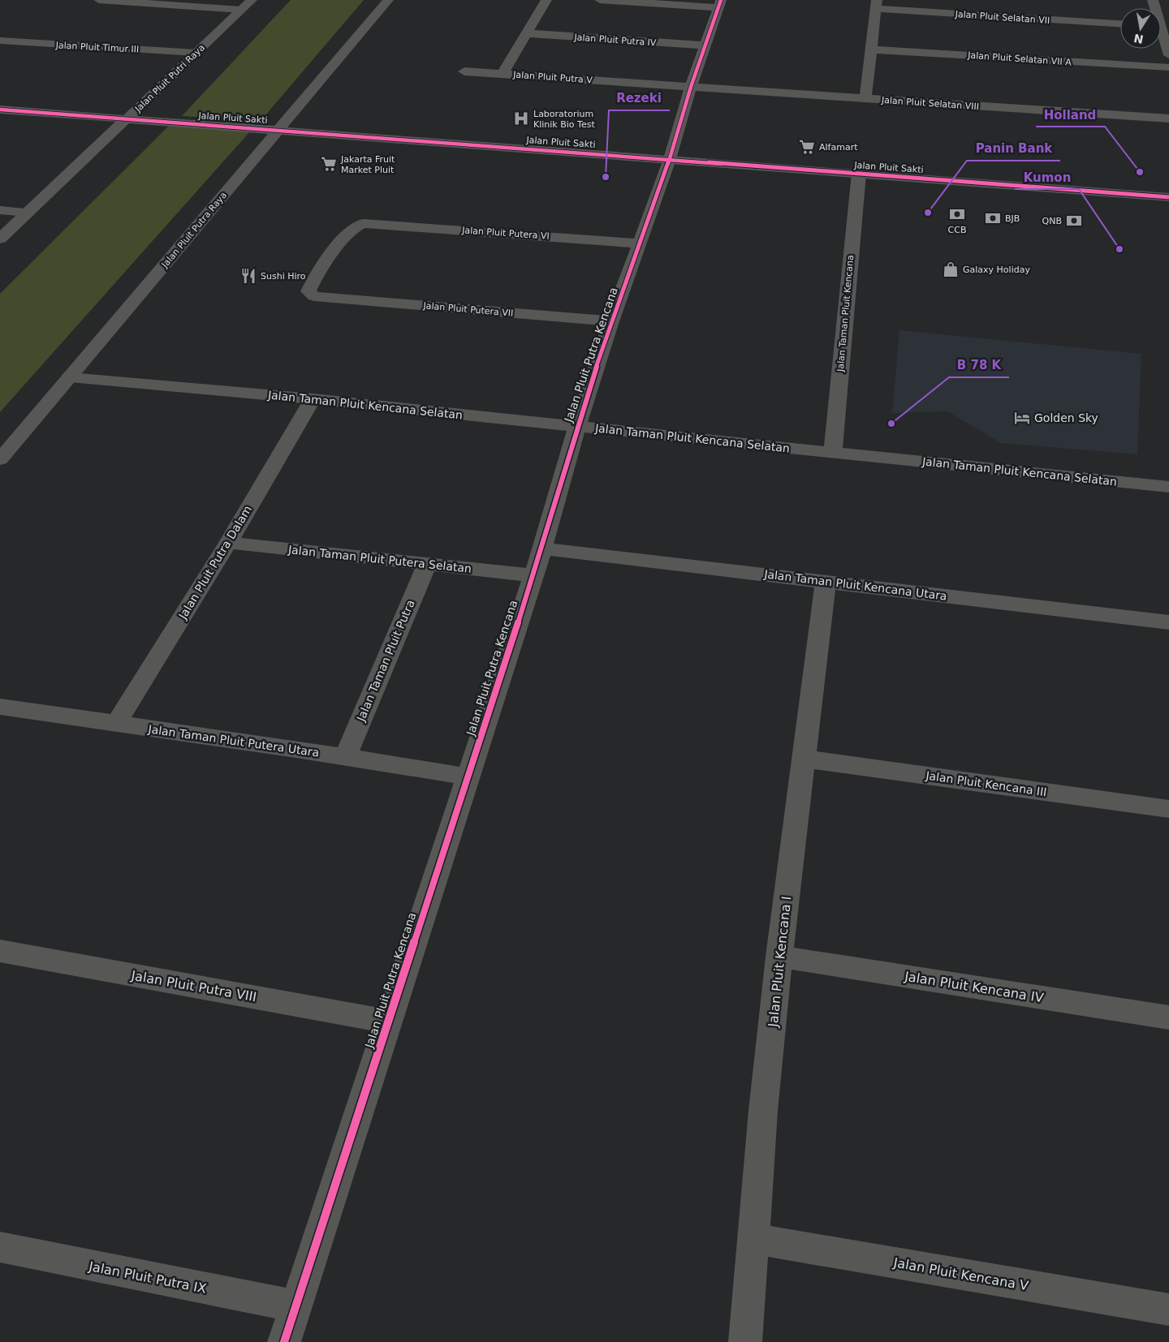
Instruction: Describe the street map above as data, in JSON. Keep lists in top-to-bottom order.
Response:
{
  "streets": {
    "street": [
      "Jalan Pluit Selatan VII",
      "Jalan Pluit Putra IV",
      "Jalan Pluit Timur III",
      "Jalan Pluit Selatan VII A",
      "Jalan Pluit Putra V",
      "Jalan Pluit Putri Raya",
      "Jalan Pluit Selatan VIII",
      "Jalan Pluit Sakti",
      "Jalan Pluit Putra Raya",
      "Jalan Pluit Putera VI",
      "Jalan Pluit Putera VII",
      "Jalan Taman Pluit Kencana",
      "Jalan Pluit Putra Kencana",
      "Jalan Taman Pluit Kencana Selatan",
      "Jalan Taman Pluit Putera Selatan",
      "Jalan Pluit Putra Dalam",
      "Jalan Taman Pluit Kencana Utara",
      "Jalan Taman Pluit Putra",
      "Jalan Taman Pluit Putera Utara",
      "Jalan Pluit Kencana III",
      "Jalan Pluit Kencana I",
      "Jalan Pluit Putra VIII",
      "Jalan Pluit Kencana IV",
      "Jalan Pluit Kencana V",
      "Jalan Pluit Putra IX"
    ]
  },
  "crossings": [
    ["Jalan Pluit Putra IV", "Jalan Pluit Putra Kencana"],
    ["Jalan Pluit Timur III", "Jalan Pluit Putri Raya"],
    ["Jalan Pluit Putra V", "Jalan Pluit Selatan VIII"],
    ["Jalan Pluit Putra V", "Jalan Pluit Putra Kencana"],
    ["Jalan Pluit Putri Raya", "Jalan Pluit Sakti"],
    ["Jalan Pluit Selatan VIII", "Jalan Pluit Putra Kencana"],
    ["Jalan Pluit Sakti", "Jalan Pluit Putra Raya"],
    ["Jalan Pluit Sakti", "Jalan Taman Pluit Kencana"],
    ["Jalan Pluit Sakti", "Jalan Pluit Putra Kencana"],
    ["Jalan Pluit Putra Raya", "Jalan Taman Pluit Kencana Selatan"],
    ["Jalan Pluit Putera VI", "Jalan Pluit Putera VII"],
    ["Jalan Pluit Putera VI", "Jalan Pluit Putra Kencana"],
    ["Jalan Pluit Putera VII", "Jalan Pluit Putra Kencana"],
    ["Jalan Taman Pluit Kencana", "Jalan Taman Pluit Kencana Selatan"],
    ["Jalan Pluit Putra Kencana", "Jalan Taman Pluit Kencana Selatan"],
    ["Jalan Pluit Putra Kencana", "Jalan Taman Pluit Putera Selatan"],
    ["Jalan Pluit Putra Kencana", "Jalan Taman Pluit Kencana Utara"],
    ["Jalan Pluit Putra Kencana", "Jalan Taman Pluit Putera Utara"],
    ["Jalan Pluit Putra Kencana", "Jalan Pluit Putra VIII"],
    ["Jalan Pluit Putra Kencana", "Jalan Pluit Putra IX"],
    ["Jalan Taman Pluit Kencana Selatan", "Jalan Pluit Putra Dalam"],
    ["Jalan Taman Pluit Putera Selatan", "Jalan Pluit Putra Dalam"],
    ["Jalan Taman Pluit Putera Selatan", "Jalan Taman Pluit Putra"],
    ["Jalan Pluit Putra Dalam", "Jalan Taman Pluit Putera Utara"],
    ["Jalan Taman Pluit Kencana Utara", "Jalan Pluit Kencana I"],
    ["Jalan Taman Pluit Putra", "Jalan Taman Pluit Putera Utara"],
    ["Jalan Pluit Kencana III", "Jalan Pluit Kencana I"],
    ["Jalan Pluit Kencana I", "Jalan Pluit Kencana IV"],
    ["Jalan Pluit Kencana I", "Jalan Pluit Kencana V"]
  ],
  "places": {
    "hospital": ["Laboratorium Klinik Bio Test"],
    "supermarket": ["Alfamart", "Jakarta Fruit Market Pluit"],
    "other": [
      "Holland",
      "Rezeki",
      "Panin Bank",
      "Kumon",
      "B 78 K"
    ],
    "bank": ["CCB", "BJB", "QNB"],
    "shop": ["Galaxy Holiday"],
    "restaurant": ["Sushi Hiro"],
    "hotel": ["Golden Sky"]
  },
  "north": "bottom"
}
